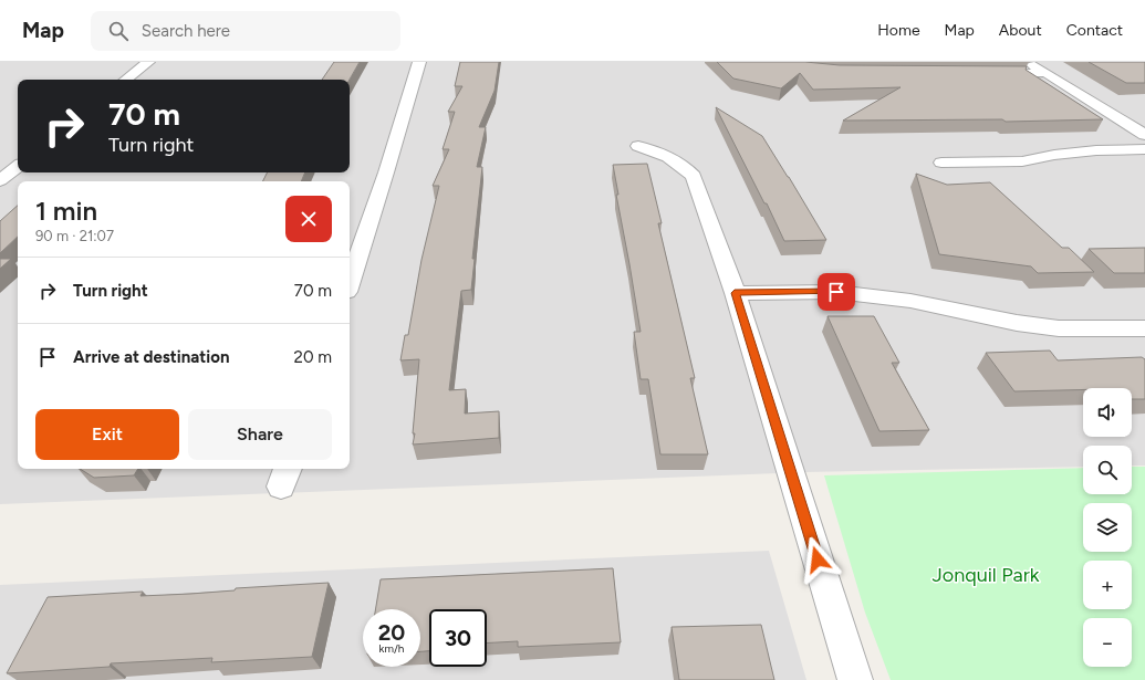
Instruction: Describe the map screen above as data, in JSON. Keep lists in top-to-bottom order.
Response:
{
  "parks": ["Jonquil Park"],
  "page": {
    "header": "Map",
    "search": "Search here",
    "nav": [
      "Home",
      "Map",
      "About",
      "Contact"
    ],
    "turn": ["70 m", "Turn right"],
    "heading": ["1 min", "90 m · 21:07"],
    "list": [
      {
        "name": "Turn right",
        "value": "70 m"
      },
      {
        "name": "Arrive at destination",
        "value": "20 m"
      }
    ],
    "map_buttons": ["+", "−"],
    "buttons": ["Exit", "Share"],
    "speed": "20 km/h",
    "limit": "30"
  }
}
